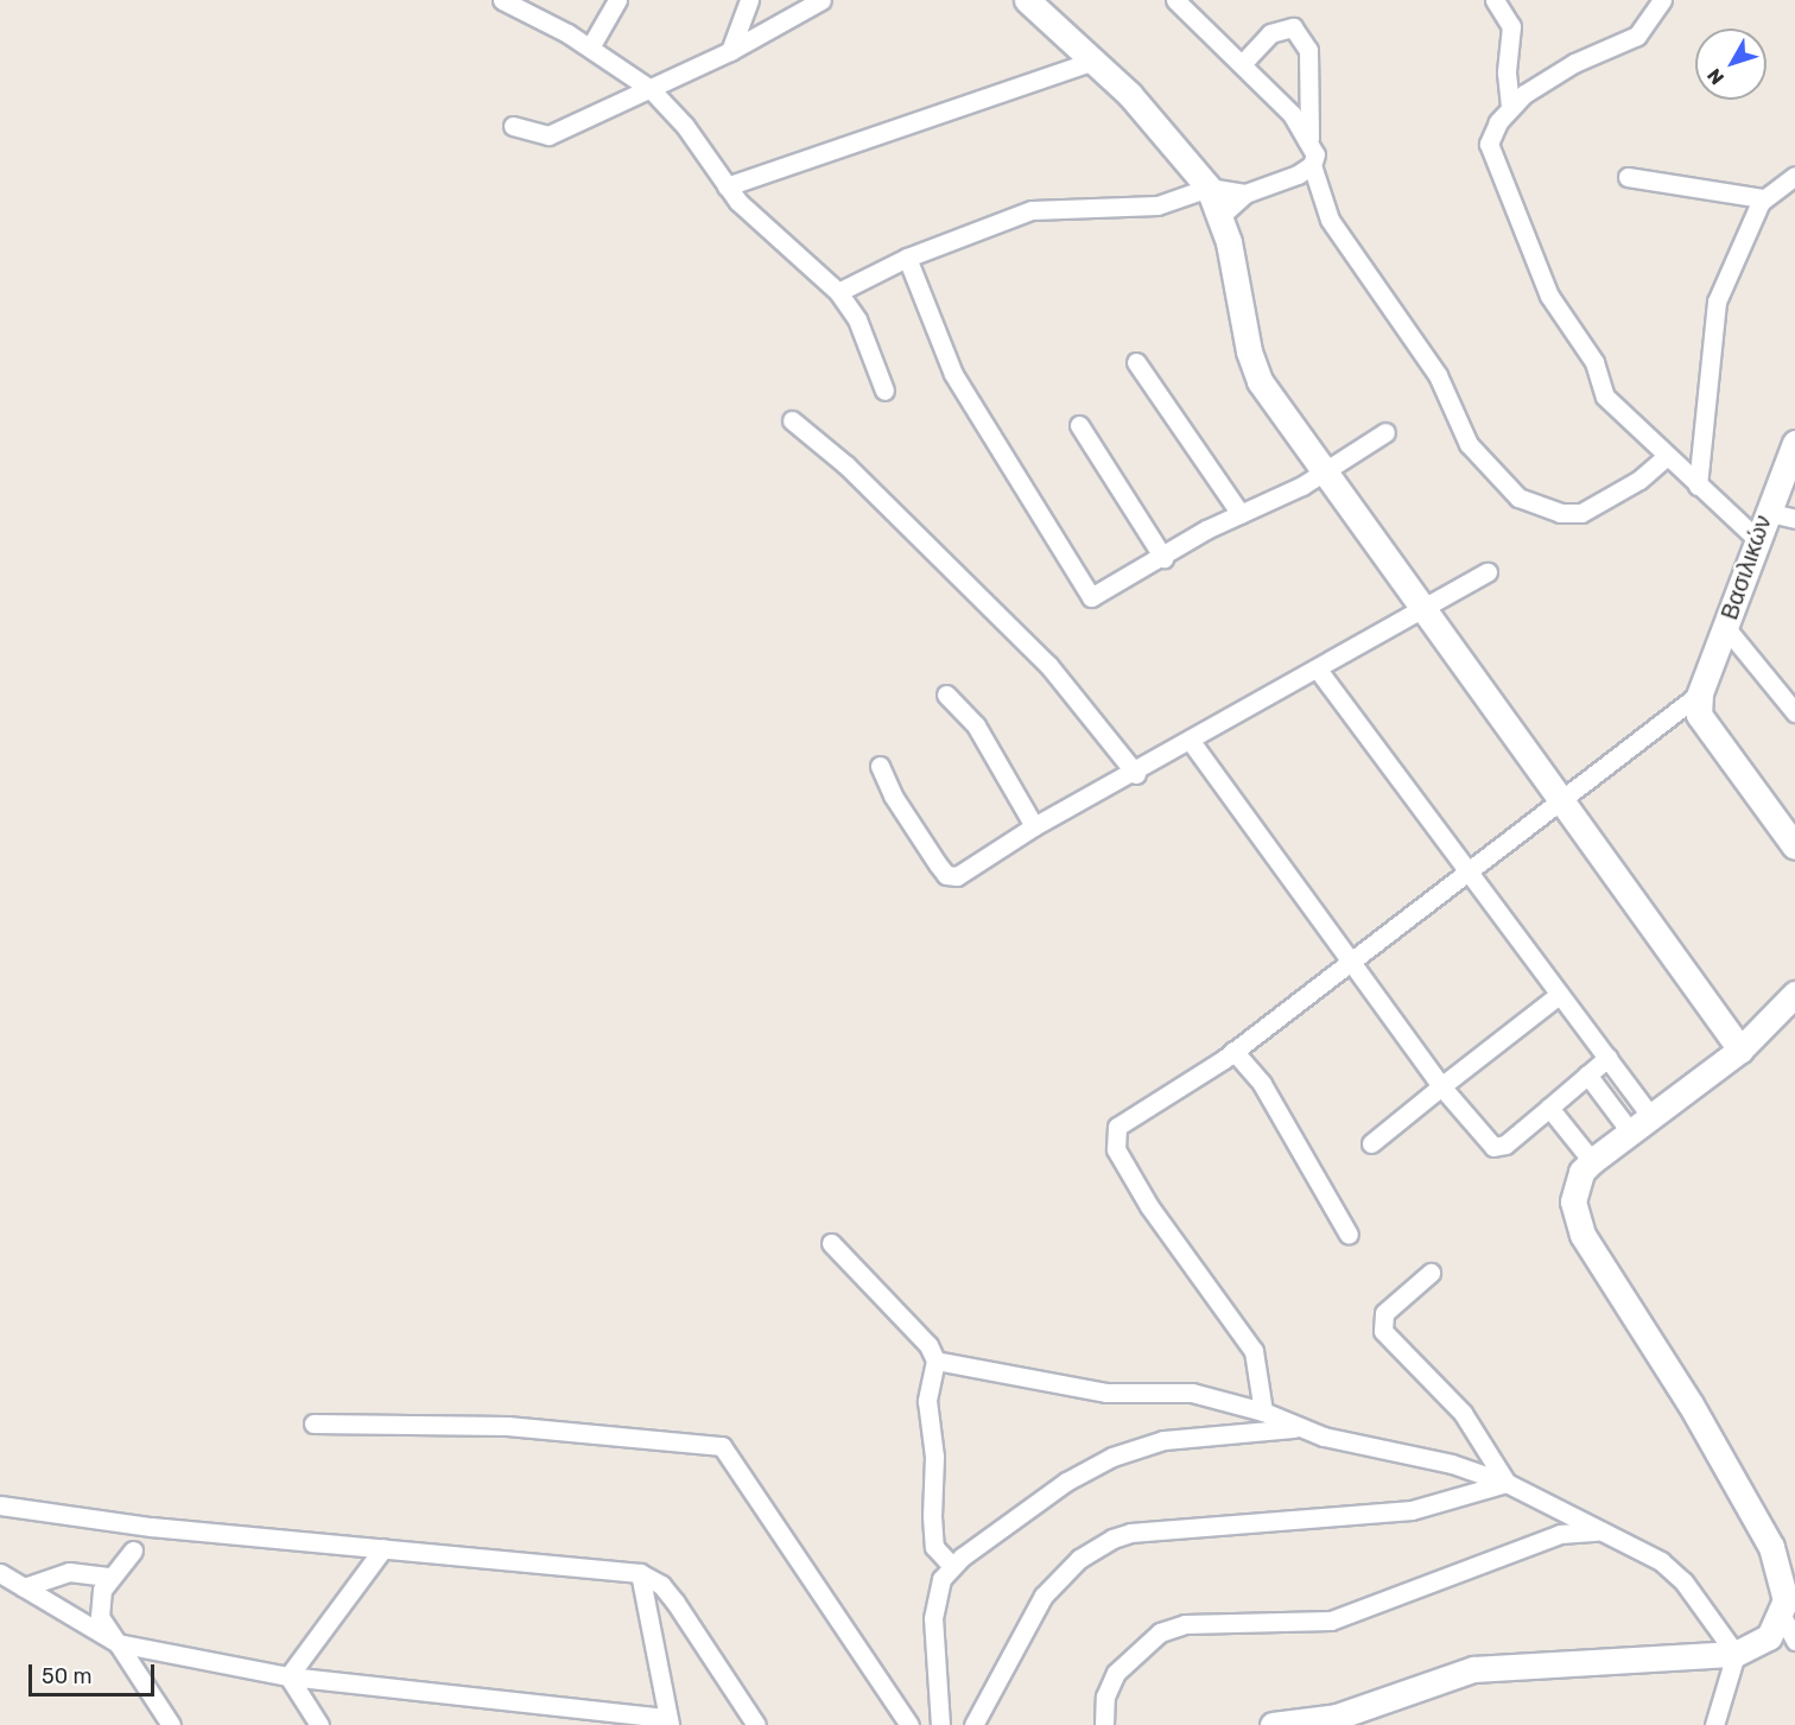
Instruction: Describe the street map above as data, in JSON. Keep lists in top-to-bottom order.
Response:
{
  "streets": {
    "street": ["Βασιλικών"]
  },
  "scale_bar": "50 m",
  "north": "bottom left"
}
